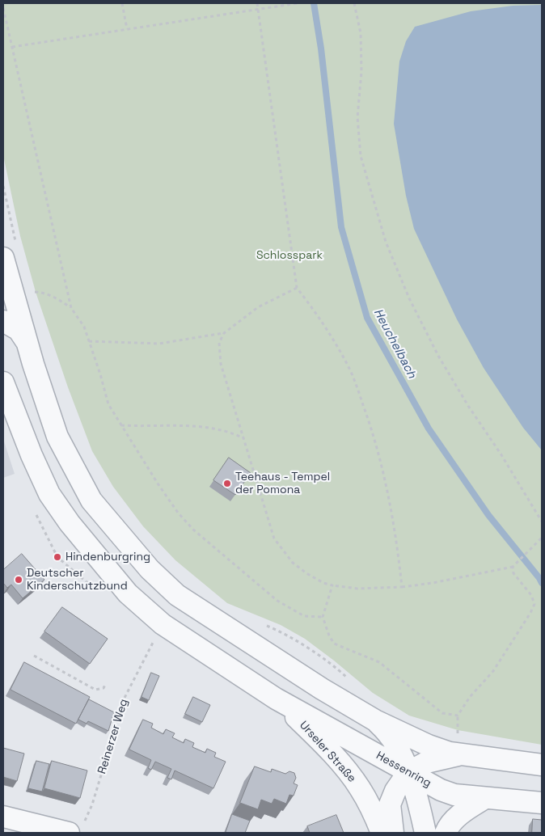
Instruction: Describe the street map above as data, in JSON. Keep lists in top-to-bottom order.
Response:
{
  "streets": {
    "street": ["Urseler Straße", "Hessenring"],
    "path": ["Reinerzer Weg"]
  },
  "crossings": [
    ["Urseler Straße", "Hessenring"]
  ],
  "water": ["Heuchelbach"],
  "parks": ["Schlosspark"],
  "places": ["Teehaus - Tempel der Pomona", "Hindenburgring", "Deutscher Kinderschutzbund"]
}
